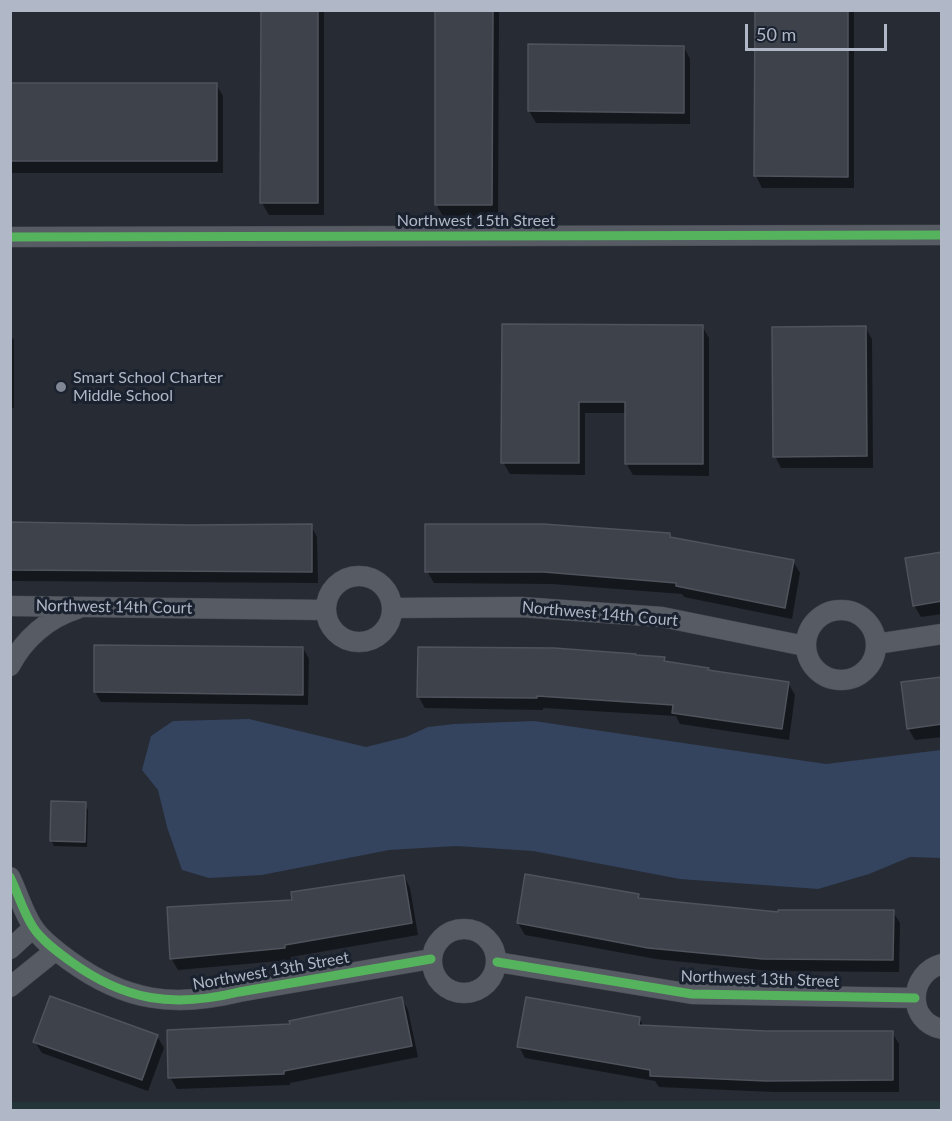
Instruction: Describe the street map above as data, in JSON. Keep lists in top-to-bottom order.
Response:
{
  "streets": {
    "street": ["Northwest 15th Street", "Northwest 14th Court", "Northwest 13th Street"]
  },
  "places": ["Smart School Charter Middle School"],
  "scale_bar": "50 m"
}
